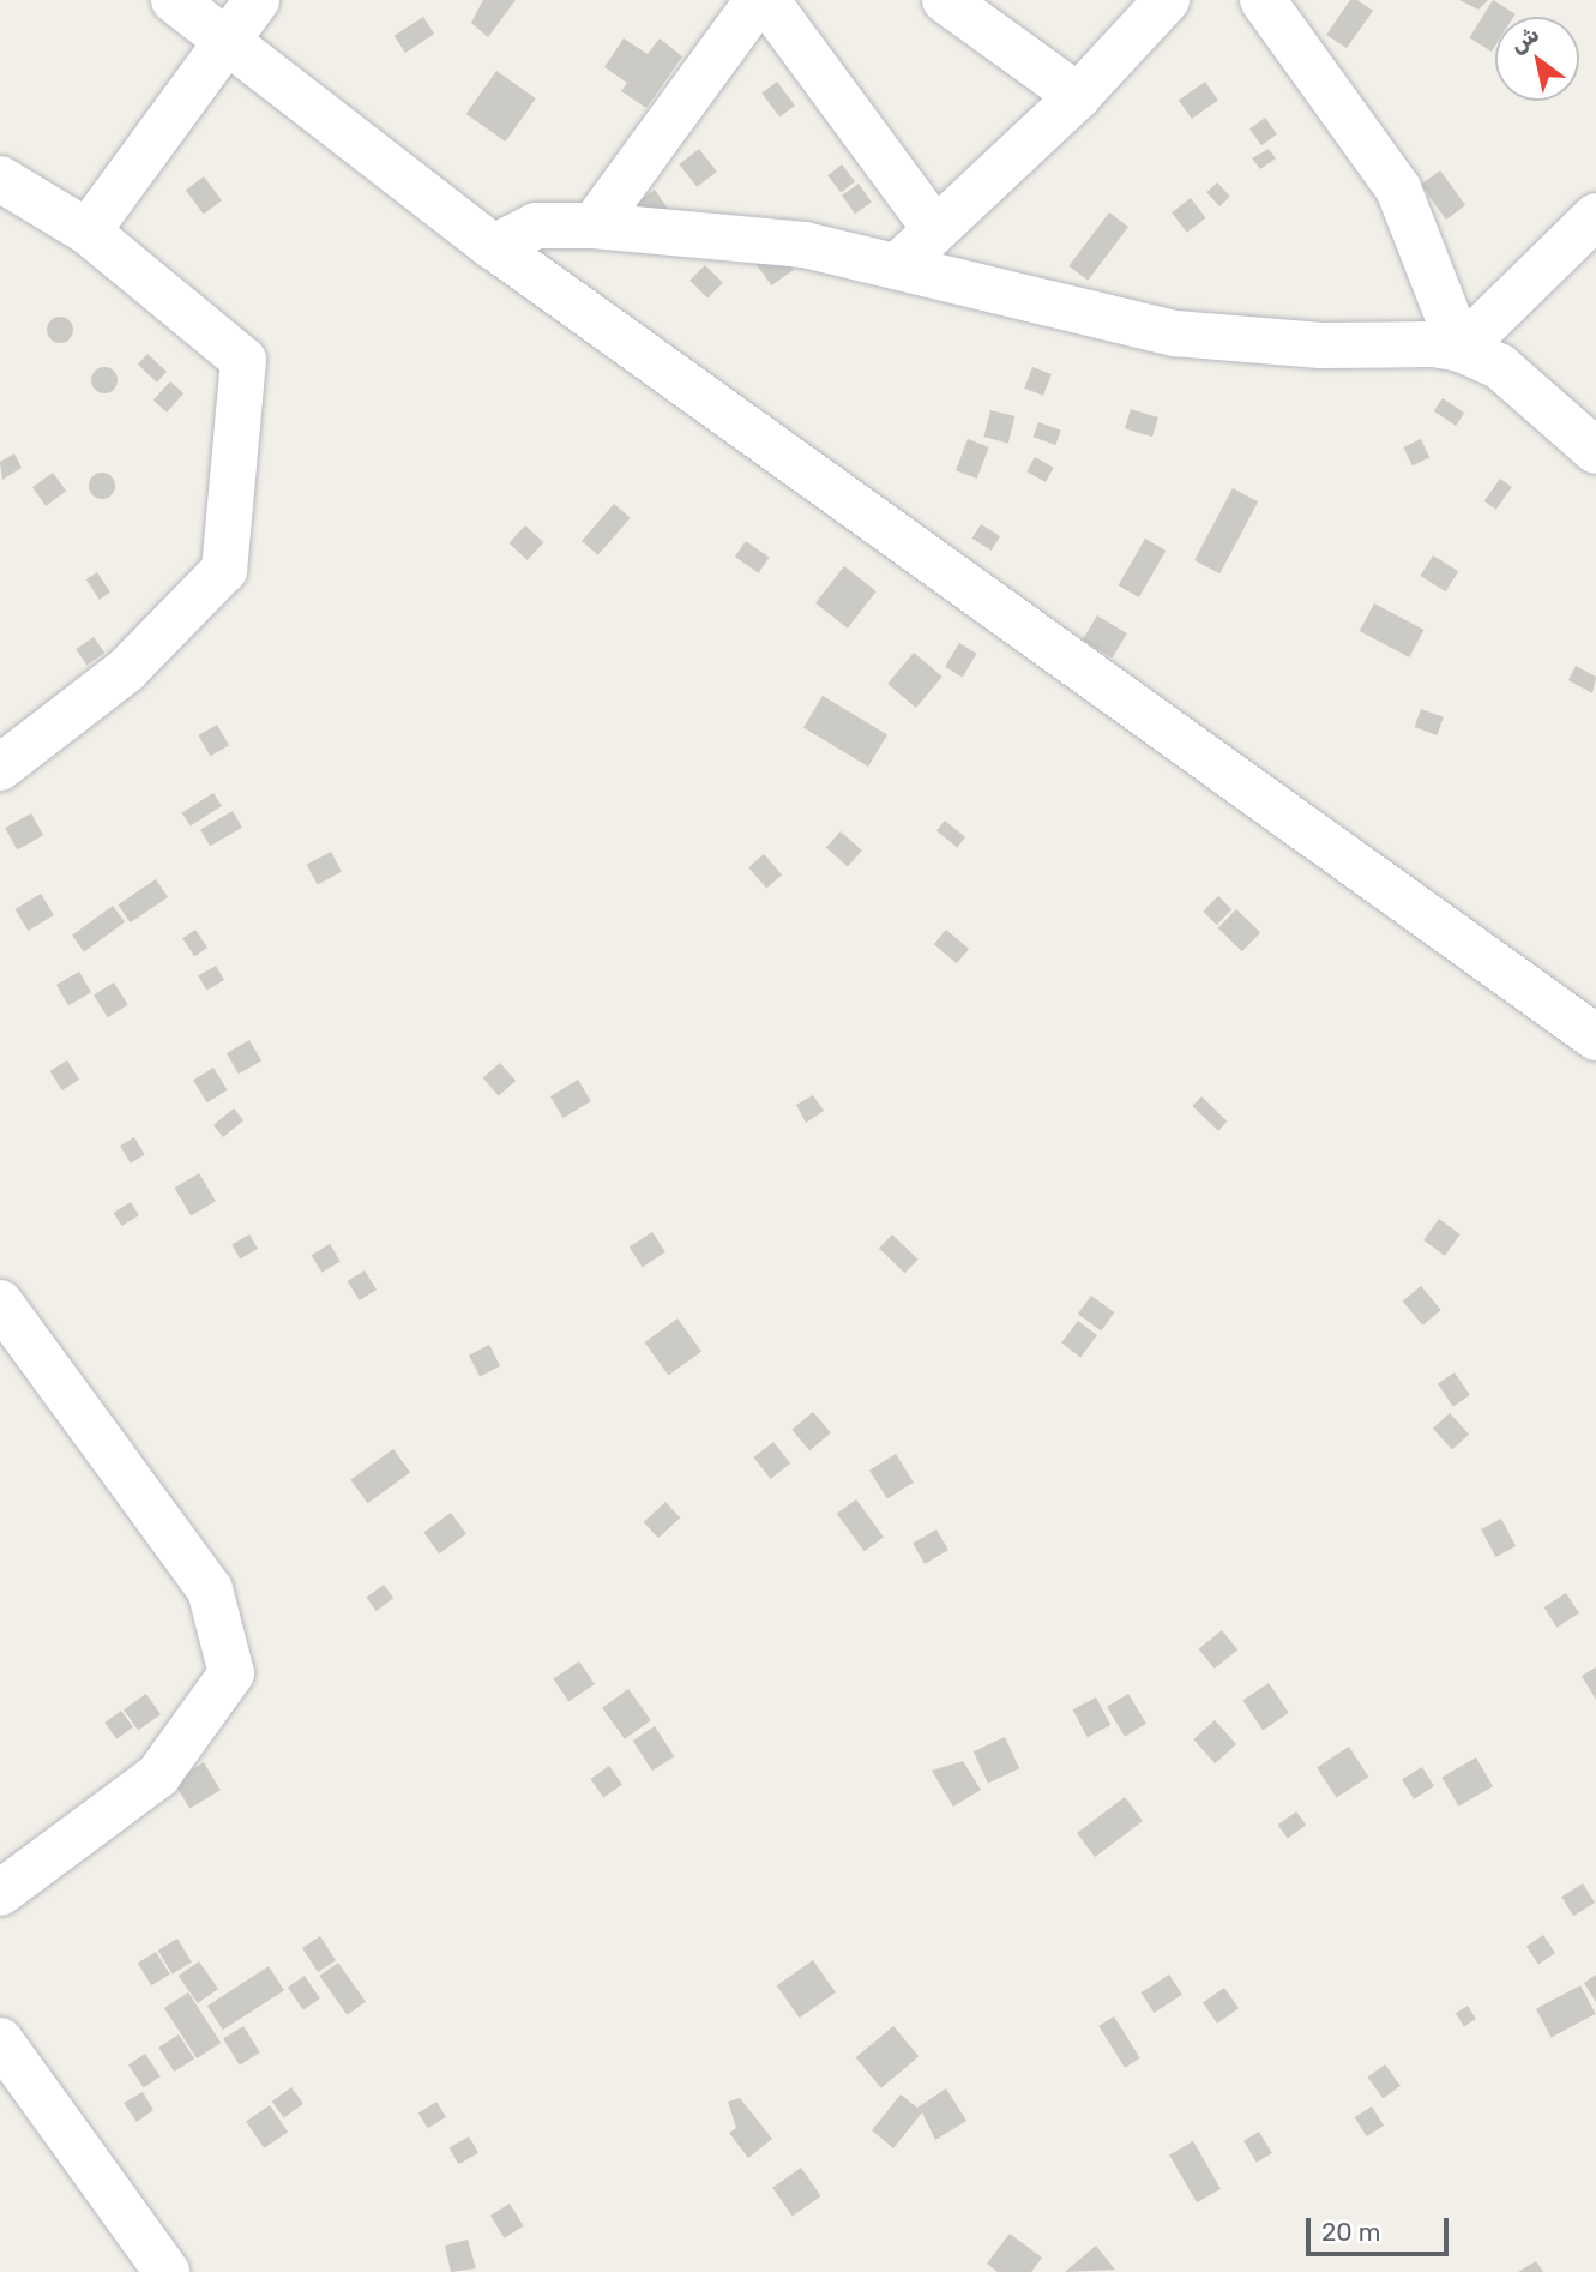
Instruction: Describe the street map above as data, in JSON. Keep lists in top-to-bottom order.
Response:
{
  "scale_bar": "20 m",
  "north": "top left"
}
